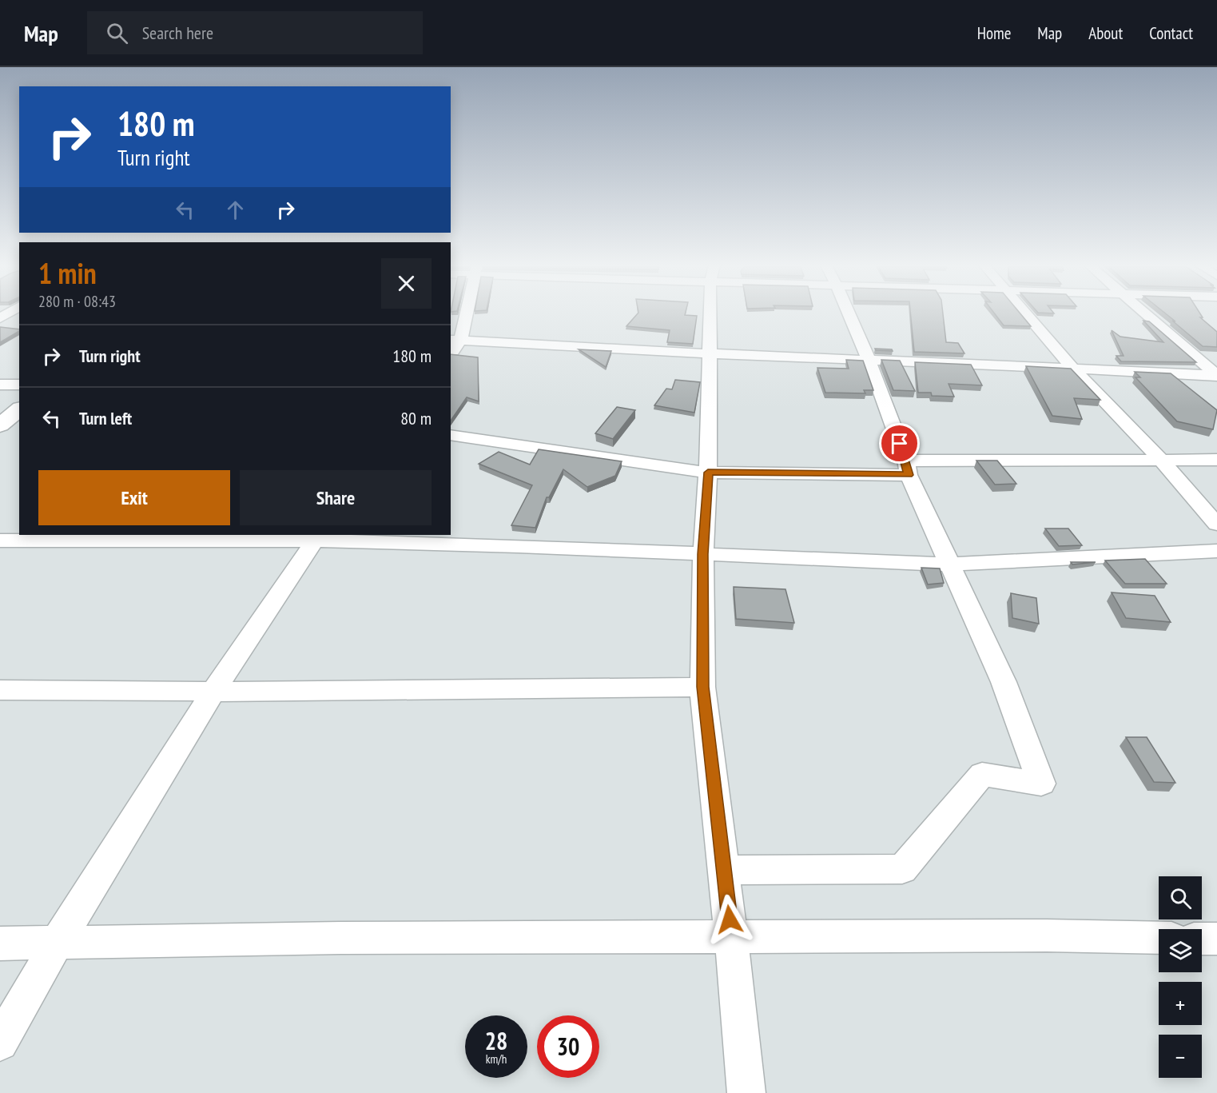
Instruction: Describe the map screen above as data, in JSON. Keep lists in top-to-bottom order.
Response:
{
  "page": {
    "header": "Map",
    "search": "Search here",
    "nav": [
      "Home",
      "Map",
      "About",
      "Contact"
    ],
    "turn": ["180 m", "Turn right"],
    "heading": ["1 min", "280 m · 08:43"],
    "list": [
      {
        "name": "Turn right",
        "value": "180 m"
      },
      {
        "name": "Turn left",
        "value": "80 m"
      }
    ],
    "buttons": ["Exit", "Share"],
    "map_buttons": ["+", "−"],
    "speed": "28 km/h",
    "limit": "30"
  }
}
